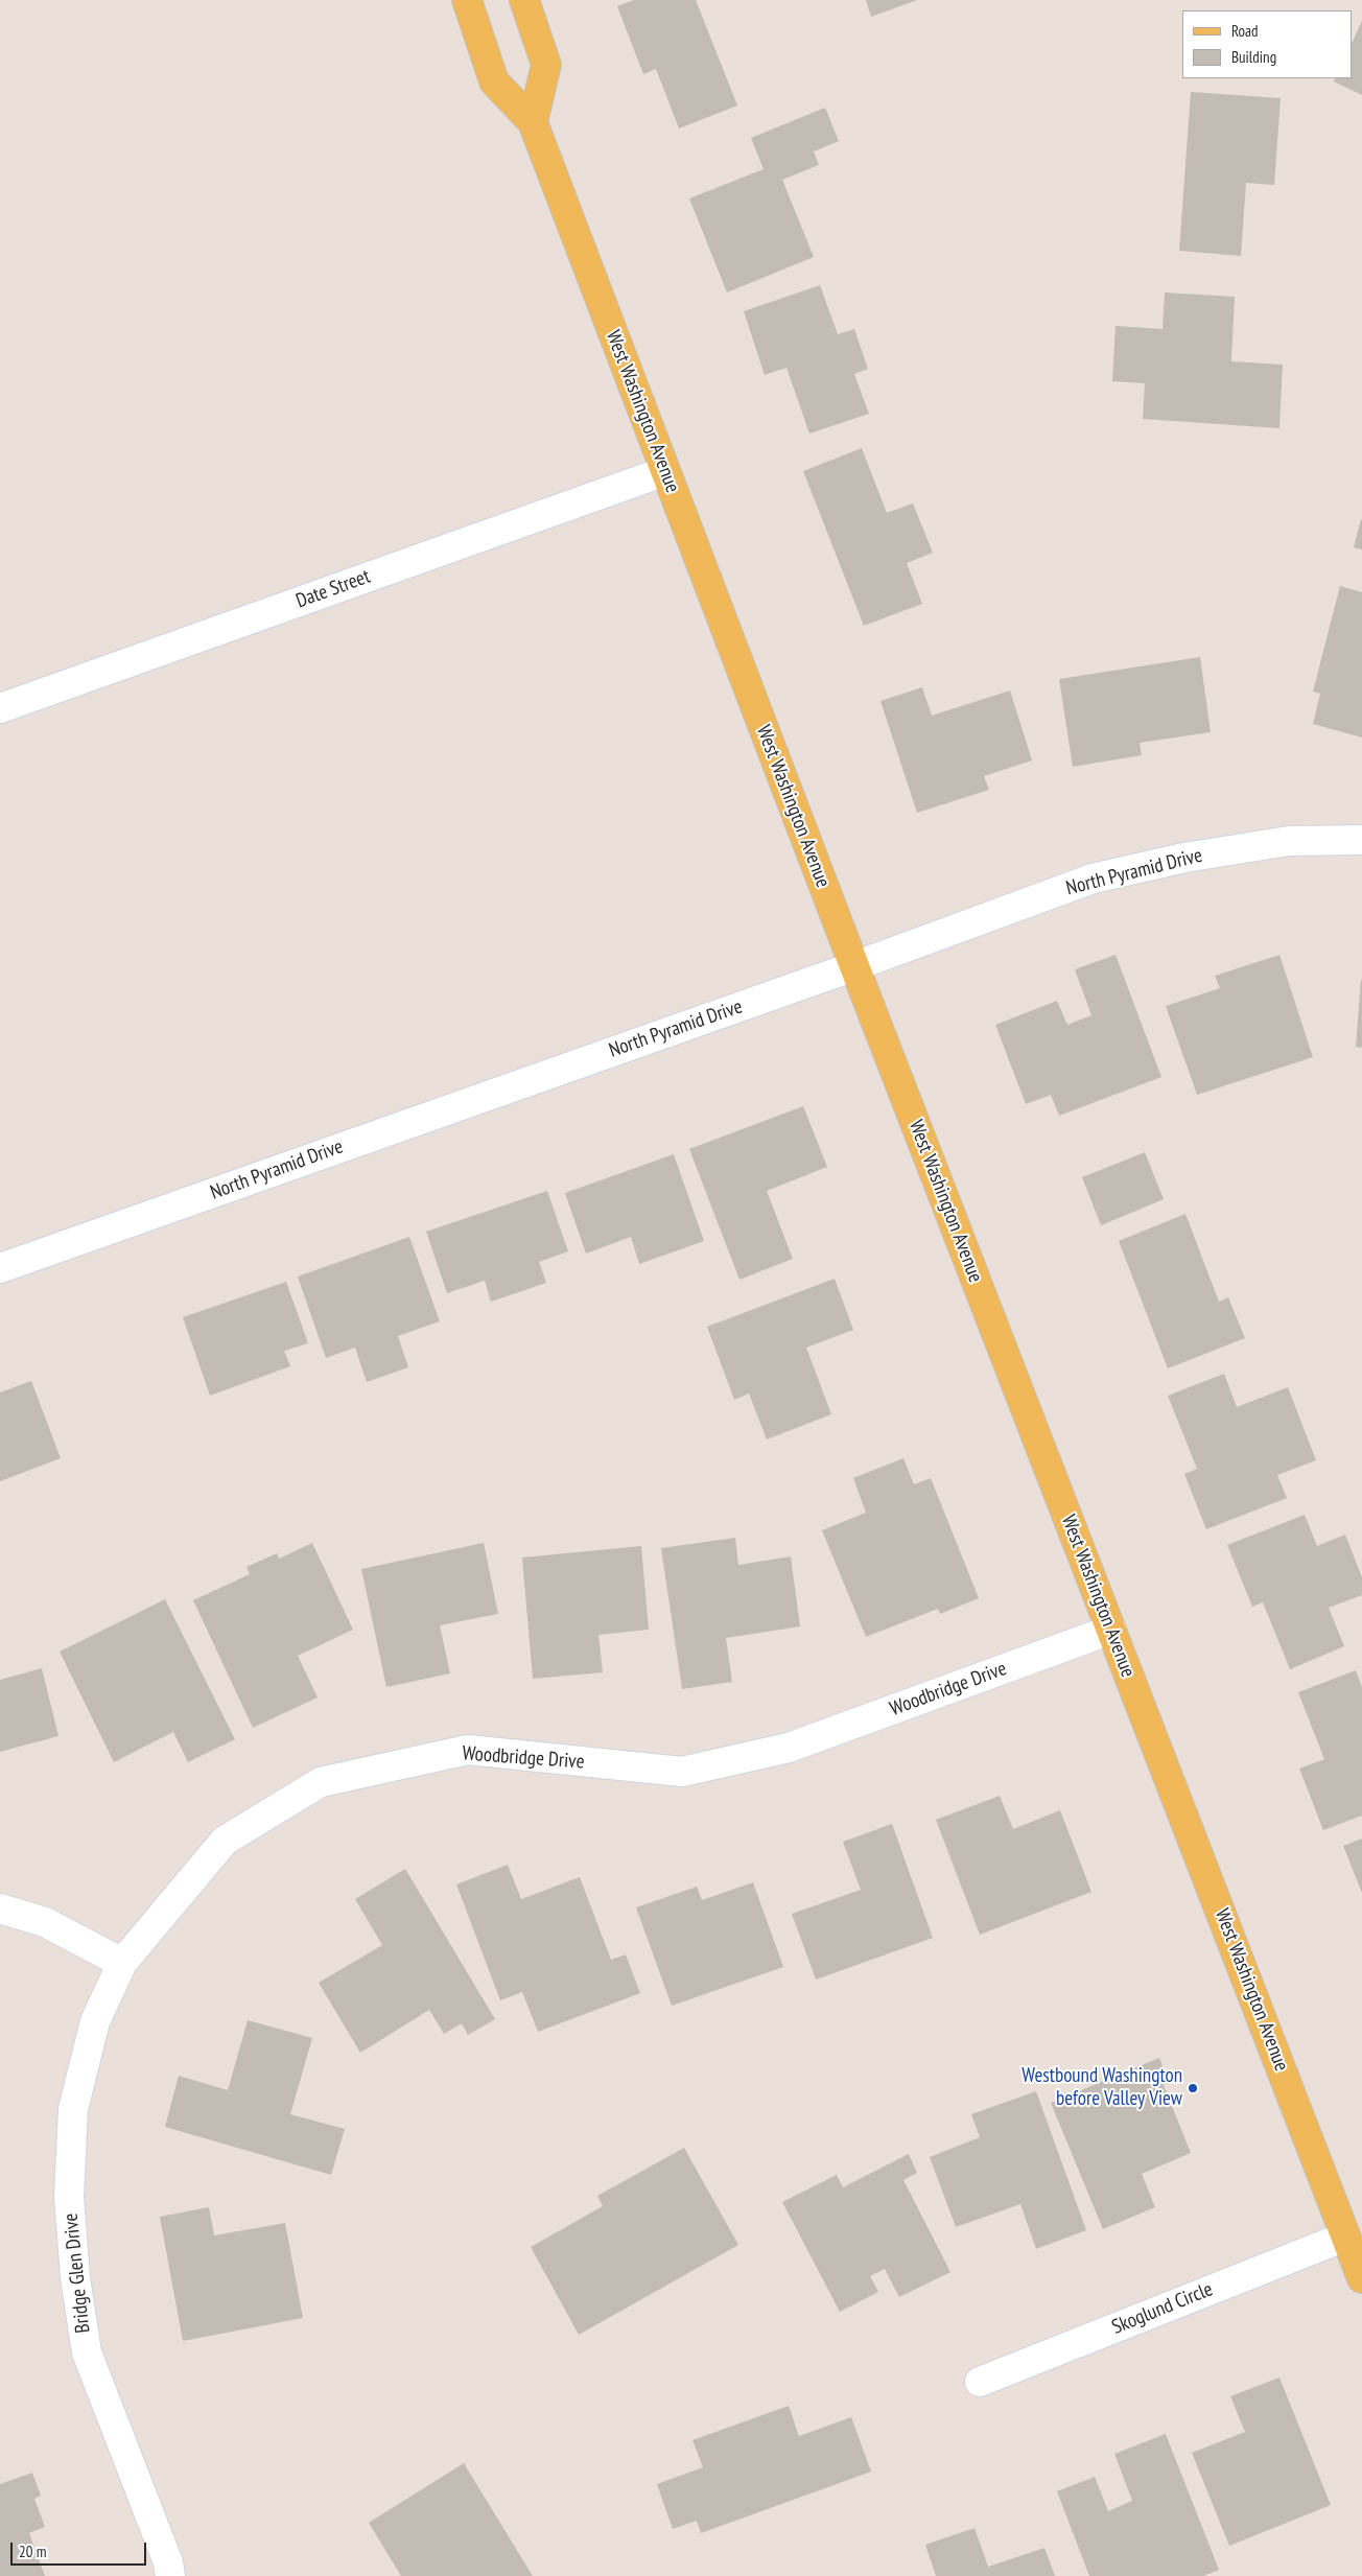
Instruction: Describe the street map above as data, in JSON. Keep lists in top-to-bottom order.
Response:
{
  "streets": {
    "main road": ["West Washington Avenue"],
    "street": [
      "Date Street",
      "North Pyramid Drive",
      "Woodbridge Drive",
      "Bridge Glen Drive",
      "Skoglund Circle"
    ]
  },
  "crossings": [
    ["West Washington Avenue", "Date Street"],
    ["West Washington Avenue", "North Pyramid Drive"],
    ["West Washington Avenue", "Woodbridge Drive"],
    ["West Washington Avenue", "Skoglund Circle"],
    ["Woodbridge Drive", "Bridge Glen Drive"]
  ],
  "places": ["Westbound Washington before Valley View"],
  "legend": ["Road", "Building"],
  "scale_bar": "20 m"
}
